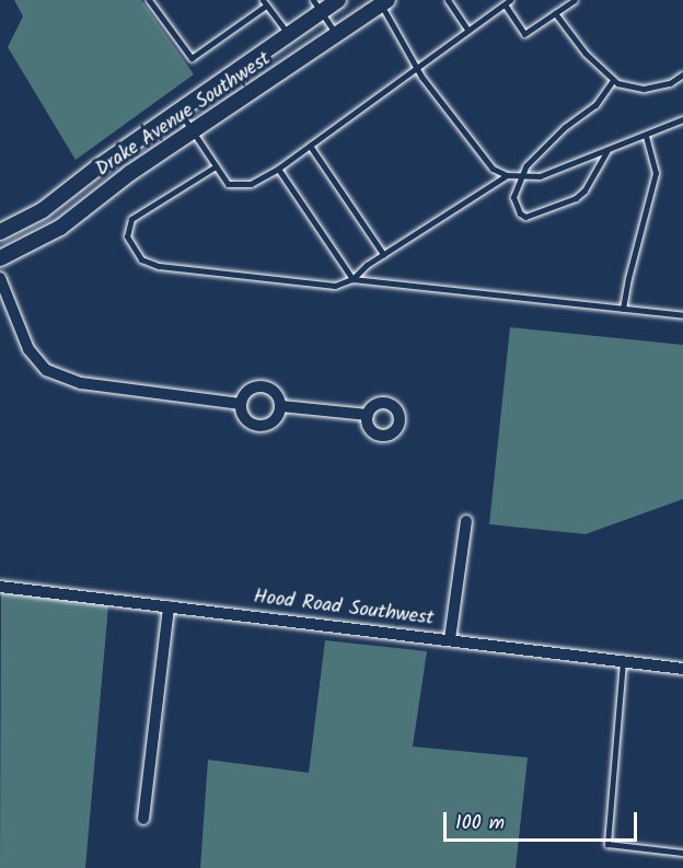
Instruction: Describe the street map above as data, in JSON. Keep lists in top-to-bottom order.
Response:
{
  "streets": {
    "street": ["Drake Avenue Southwest", "Hood Road Southwest"]
  },
  "scale_bar": "100 m"
}
